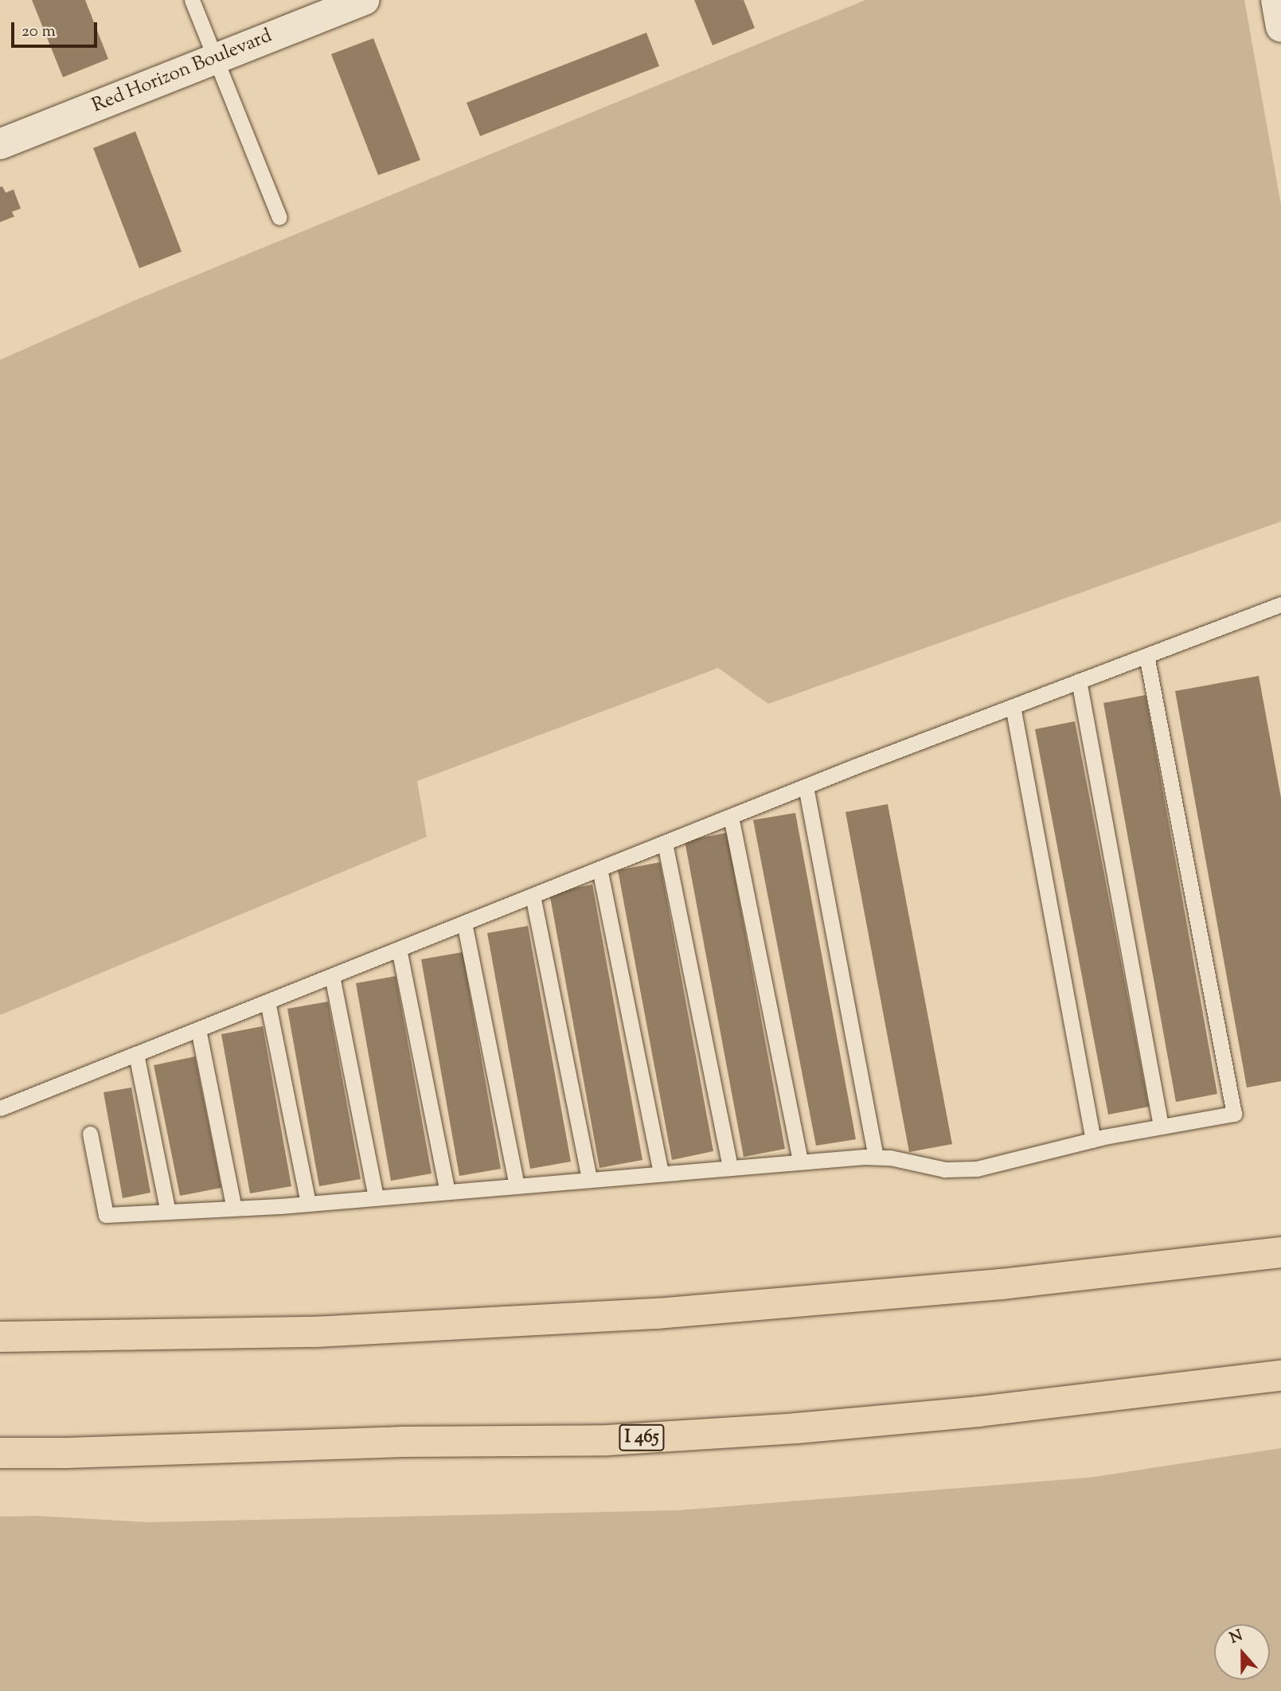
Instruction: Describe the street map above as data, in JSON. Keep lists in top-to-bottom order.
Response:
{
  "streets": {
    "highway": ["I 465"],
    "street": ["Red Horizon Boulevard"]
  },
  "scale_bar": "20 m",
  "north": "top"
}
